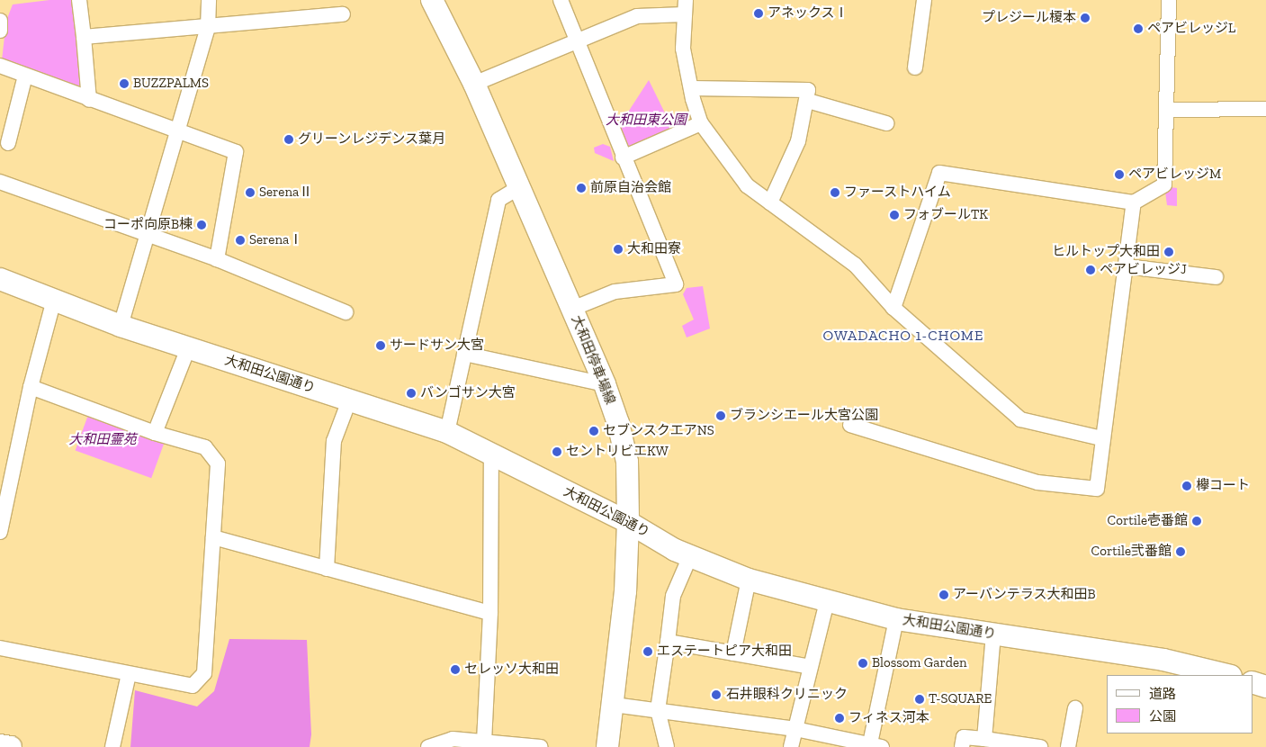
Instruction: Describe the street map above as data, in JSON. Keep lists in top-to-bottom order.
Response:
{
  "streets": {
    "street": ["大和田停車場線", "大和田公園通り"]
  },
  "crossings": [
    ["大和田停車場線", "大和田公園通り"]
  ],
  "districts": ["OWADACHO 1-CHOME"],
  "parks": ["大和田東公園", "大和田霊苑"],
  "places": [
    "アネックスⅠ",
    "プレジール榎本",
    "ペアビレッジL",
    "BUZZPALMS",
    "グリーンレジデンス葉月",
    "ペアビレッジM",
    "前原自治会館",
    "SerenaⅡ",
    "ファーストハイム",
    "フォブールTK",
    "コーポ向原B棟",
    "SerenaⅠ",
    "大和田寮",
    "ヒルトップ大和田",
    "ペアビレッジJ",
    "サードサン大宮",
    "バンゴサン大宮",
    "ブランシエール大宮公園",
    "セブンスクエアNS",
    "セントリビエKW",
    "欅コート",
    "Cortile壱番館",
    "Cortile弐番館",
    "アーバンテラス大和田B",
    "エステートピア大和田",
    "Blossom Garden",
    "セレッソ大和田",
    "石井眼科クリニック",
    "T-SQUARE",
    "フィネス河本"
  ],
  "legend": ["道路", "公園"]
}
